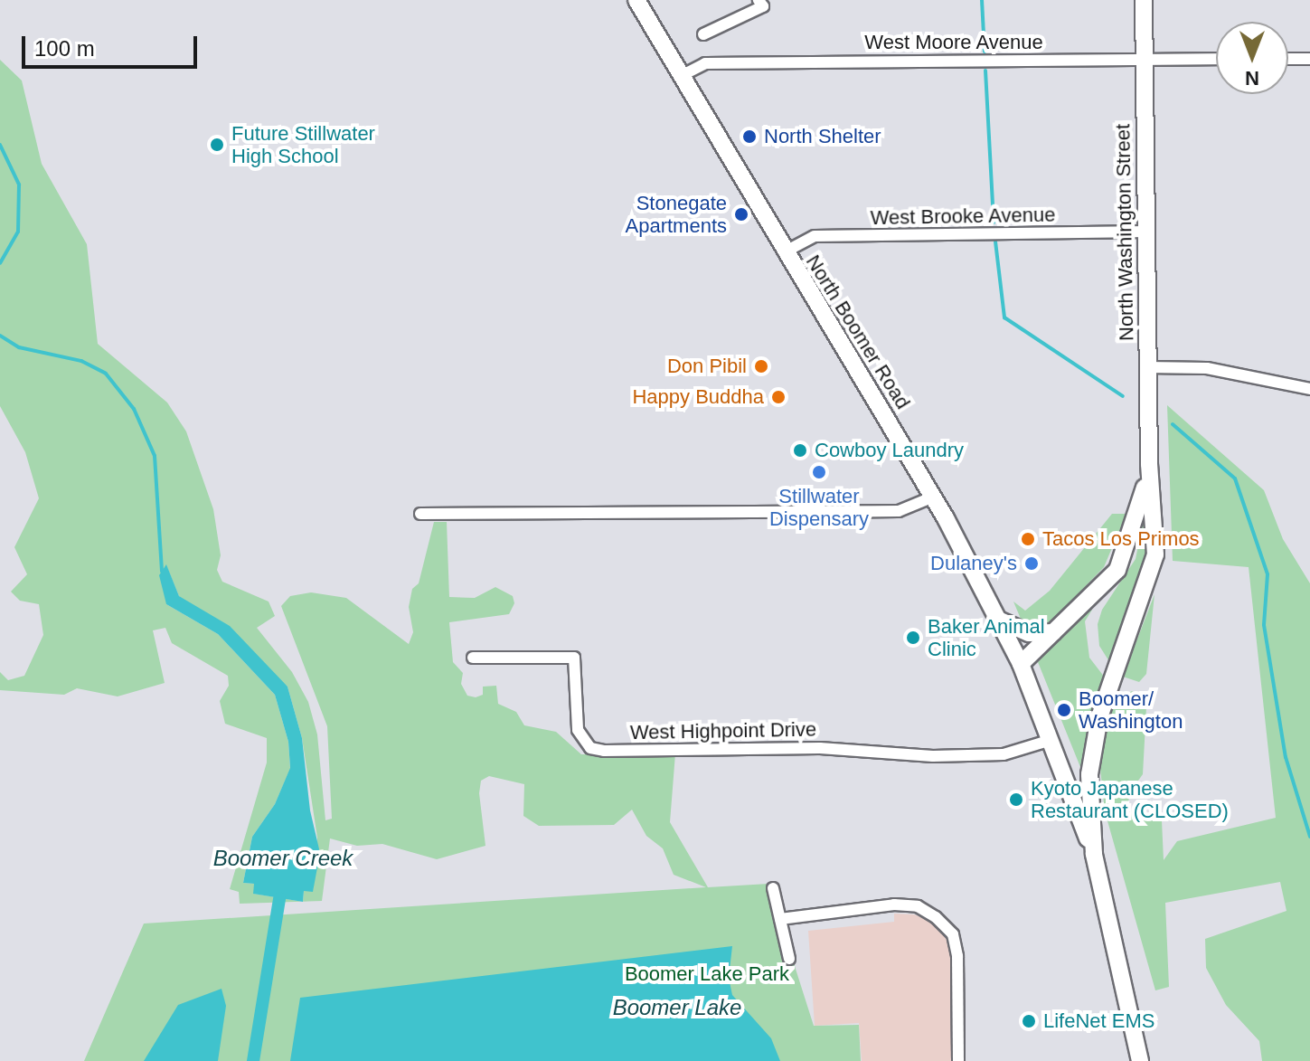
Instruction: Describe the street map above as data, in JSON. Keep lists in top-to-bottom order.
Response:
{
  "streets": {
    "main road": ["North Washington Street", "North Boomer Road"],
    "street": ["West Moore Avenue", "West Brooke Avenue", "West Highpoint Drive"]
  },
  "crossings": [
    ["West Moore Avenue", "North Washington Street"],
    ["West Moore Avenue", "North Boomer Road"],
    ["West Brooke Avenue", "North Washington Street"],
    ["West Brooke Avenue", "North Boomer Road"],
    ["North Washington Street", "North Boomer Road"],
    ["North Boomer Road", "West Highpoint Drive"]
  ],
  "water": ["Boomer Creek", "Boomer Lake"],
  "parks": ["Boomer Lake Park"],
  "places": [
    "North Shelter",
    "Future Stillwater High School",
    "Stonegate Apartments",
    "Don Pibil",
    "Happy Buddha",
    "Cowboy Laundry",
    "Stillwater Dispensary",
    "Tacos Los Primos",
    "Dulaney's",
    "Baker Animal Clinic",
    "Boomer/ Washington",
    "Kyoto Japanese Restaurant (CLOSED)",
    "LifeNet EMS"
  ],
  "scale_bar": "100 m",
  "north": "bottom"
}
